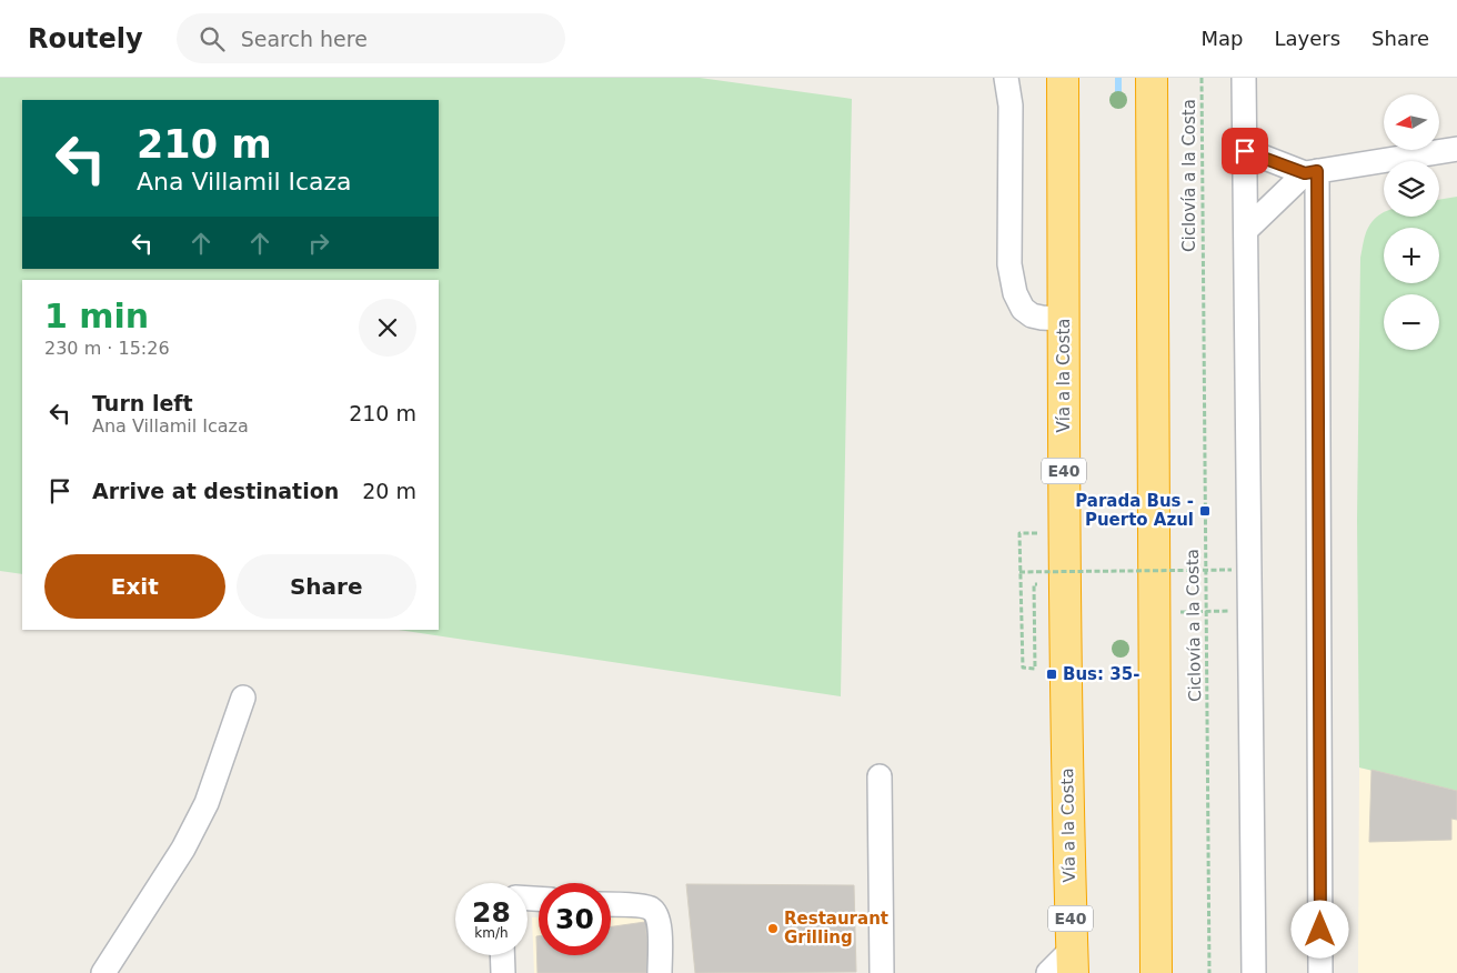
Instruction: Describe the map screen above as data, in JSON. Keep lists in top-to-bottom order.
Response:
{
  "streets": {
    "highway": ["Vía a la Costa", "E40"],
    "path": ["Ciclovía a la Costa"]
  },
  "places": {
    "transit": ["Parada Bus - Puerto Azul", "Bus: 35-"],
    "other": ["Restaurant Grilling"]
  },
  "north": "left",
  "page": {
    "header": "Routely",
    "search": "Search here",
    "nav": ["Map", "Layers", "Share"],
    "map_buttons": ["+", "−"],
    "turn": ["210 m", "Ana Villamil Icaza"],
    "heading": ["1 min", "230 m · 15:26"],
    "list": [
      {
        "name": "Turn left",
        "note": "Ana Villamil Icaza",
        "value": "210 m"
      },
      {
        "name": "Arrive at destination",
        "value": "20 m"
      }
    ],
    "buttons": ["Exit", "Share"],
    "speed": "28 km/h",
    "limit": "30"
  }
}
